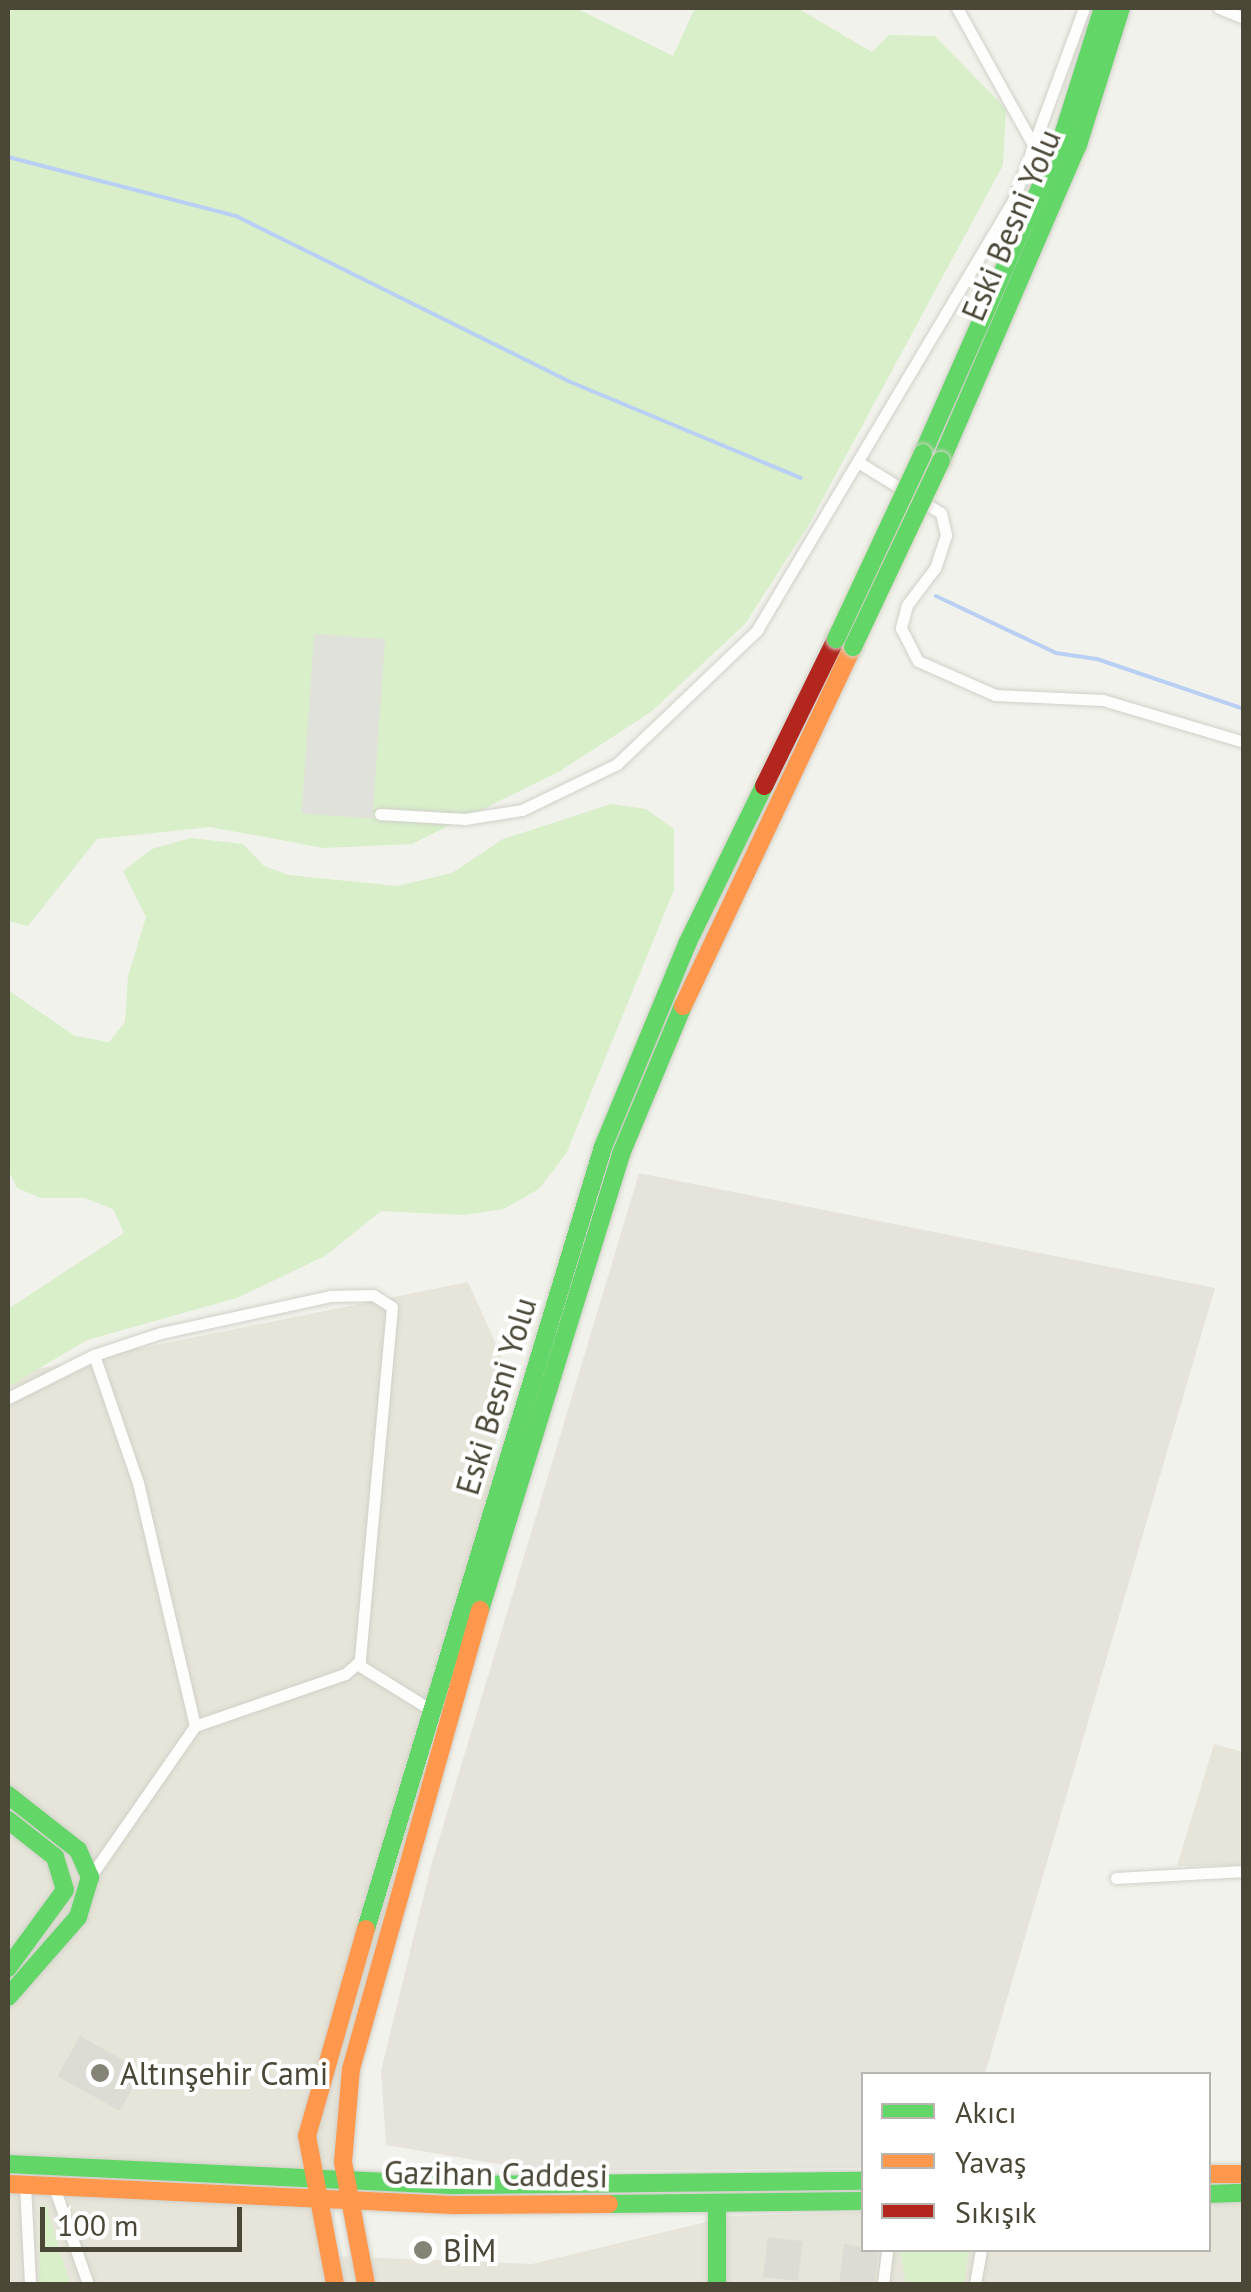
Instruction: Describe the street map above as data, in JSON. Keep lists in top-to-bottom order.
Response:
{
  "streets": {
    "main road": ["Eski Besni Yolu", "Gazihan Caddesi"]
  },
  "crossings": [
    ["Eski Besni Yolu", "Gazihan Caddesi"]
  ],
  "places": ["Altınşehir Cami", "BİM"],
  "legend": ["Akıcı", "Yavaş", "Sıkışık"],
  "scale_bar": "100 m"
}
